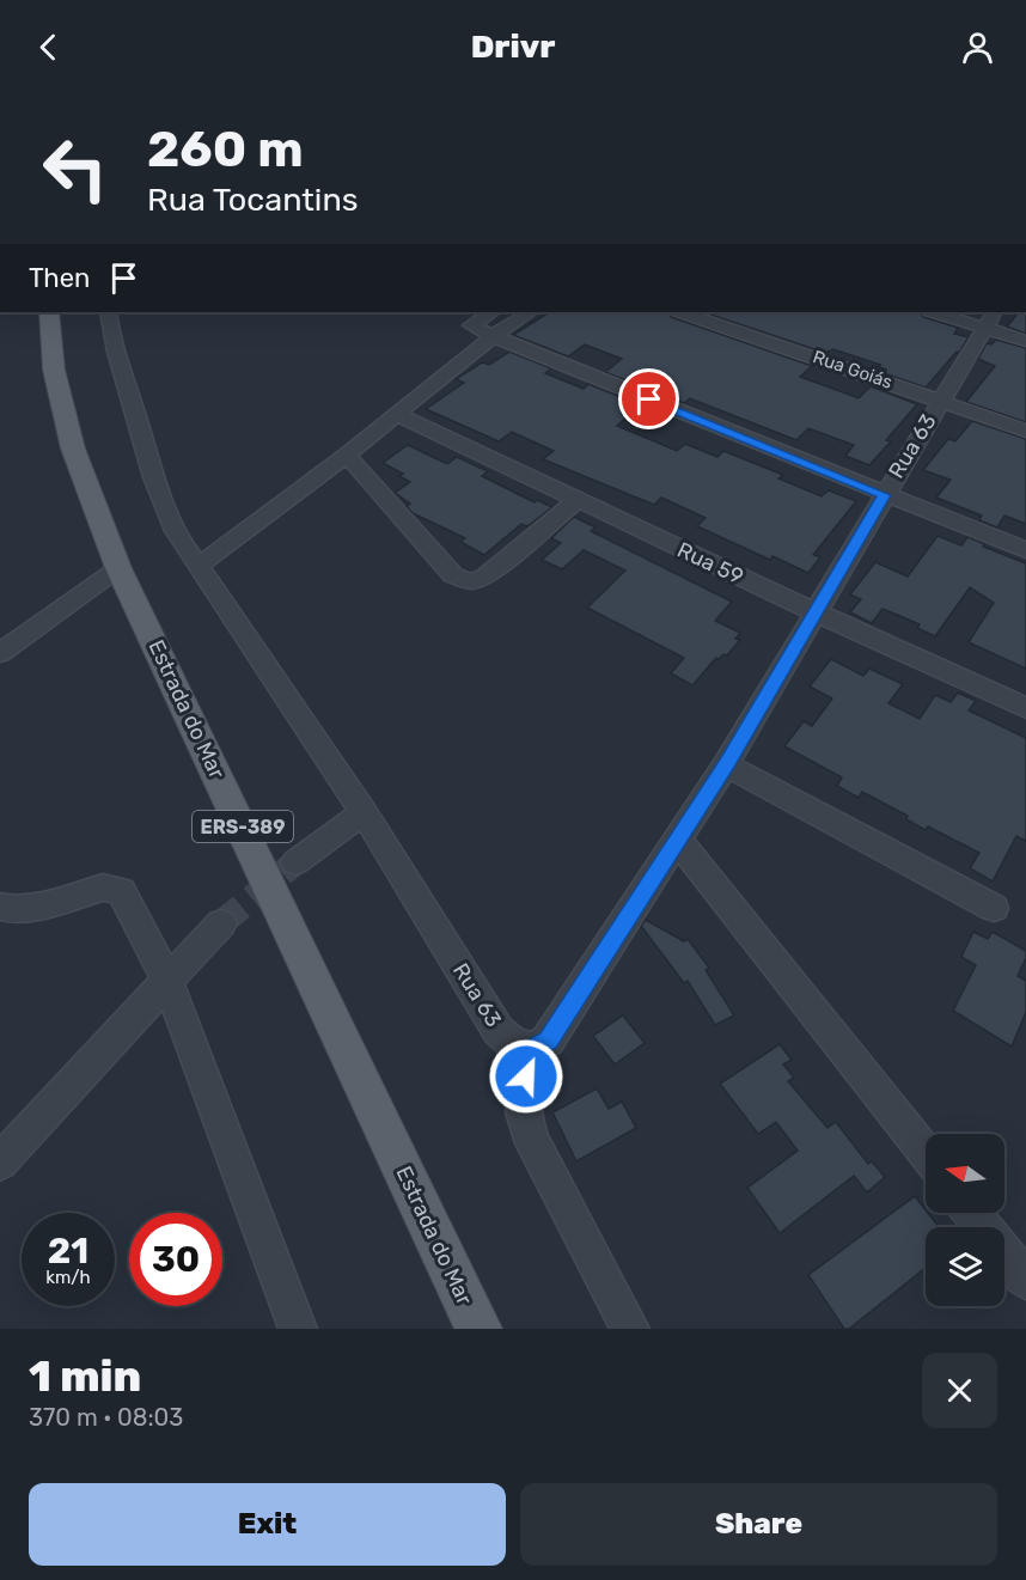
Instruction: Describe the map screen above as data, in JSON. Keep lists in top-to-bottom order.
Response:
{
  "streets": {
    "main road": ["Estrada do Mar", "ERS-389"],
    "street": ["Rua Goiás", "Rua 63", "Rua 59"]
  },
  "crossings": [
    ["Rua Goiás", "Rua 63"],
    ["Rua 63", "Rua 59"]
  ],
  "north": "left",
  "page": {
    "header": "Drivr",
    "turn": ["260 m", "Rua Tocantins"],
    "then": "Then",
    "speed": "21 km/h",
    "limit": "30",
    "heading": ["1 min", "370 m · 08:03"],
    "buttons": ["Exit", "Share"]
  }
}
